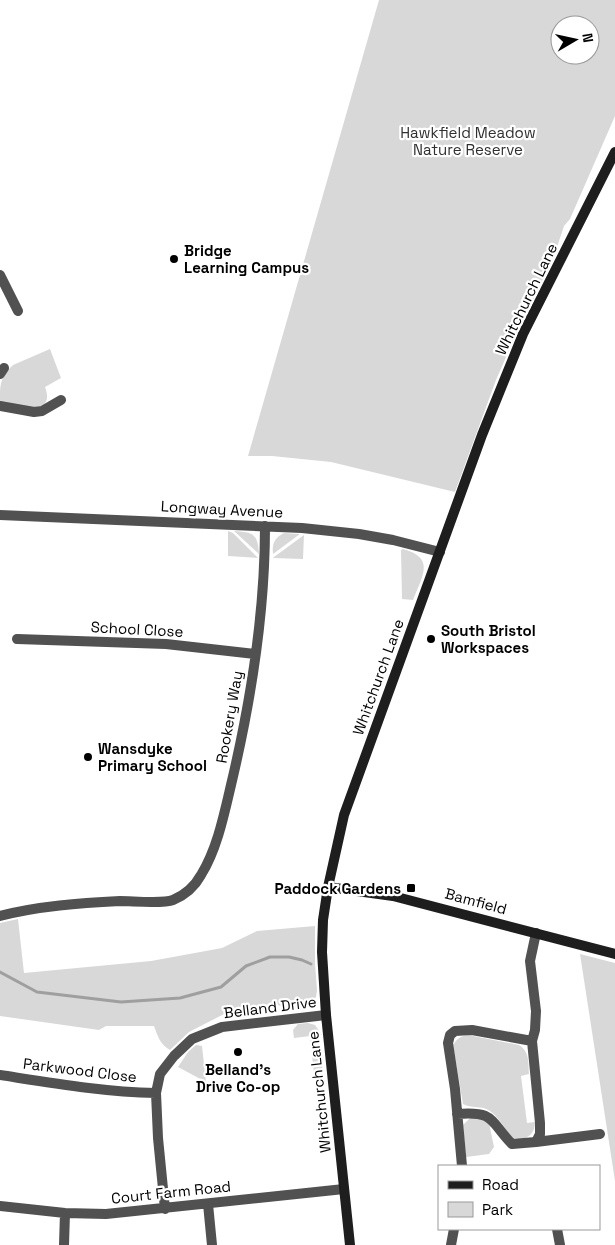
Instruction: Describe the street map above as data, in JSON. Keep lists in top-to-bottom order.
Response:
{
  "streets": {
    "street": [
      "Whitchurch Lane",
      "Longway Avenue",
      "School Close",
      "Rookery Way",
      "Bamfield",
      "Belland Drive",
      "Parkwood Close",
      "Court Farm Road"
    ]
  },
  "crossings": [
    ["Whitchurch Lane", "Longway Avenue"],
    ["Whitchurch Lane", "Bamfield"],
    ["Whitchurch Lane", "Belland Drive"],
    ["Whitchurch Lane", "Court Farm Road"],
    ["Longway Avenue", "Rookery Way"],
    ["School Close", "Rookery Way"],
    ["Belland Drive", "Parkwood Close"],
    ["Belland Drive", "Court Farm Road"]
  ],
  "parks": ["Hawkfield Meadow Nature Reserve"],
  "places": {
    "other": [
      "Bridge Learning Campus",
      "South Bristol Workspaces",
      "Wansdyke Primary School",
      "Belland's Drive Co-op"
    ],
    "transit": ["Paddock Gardens"]
  },
  "legend": ["Road", "Park"],
  "north": "right"
}
